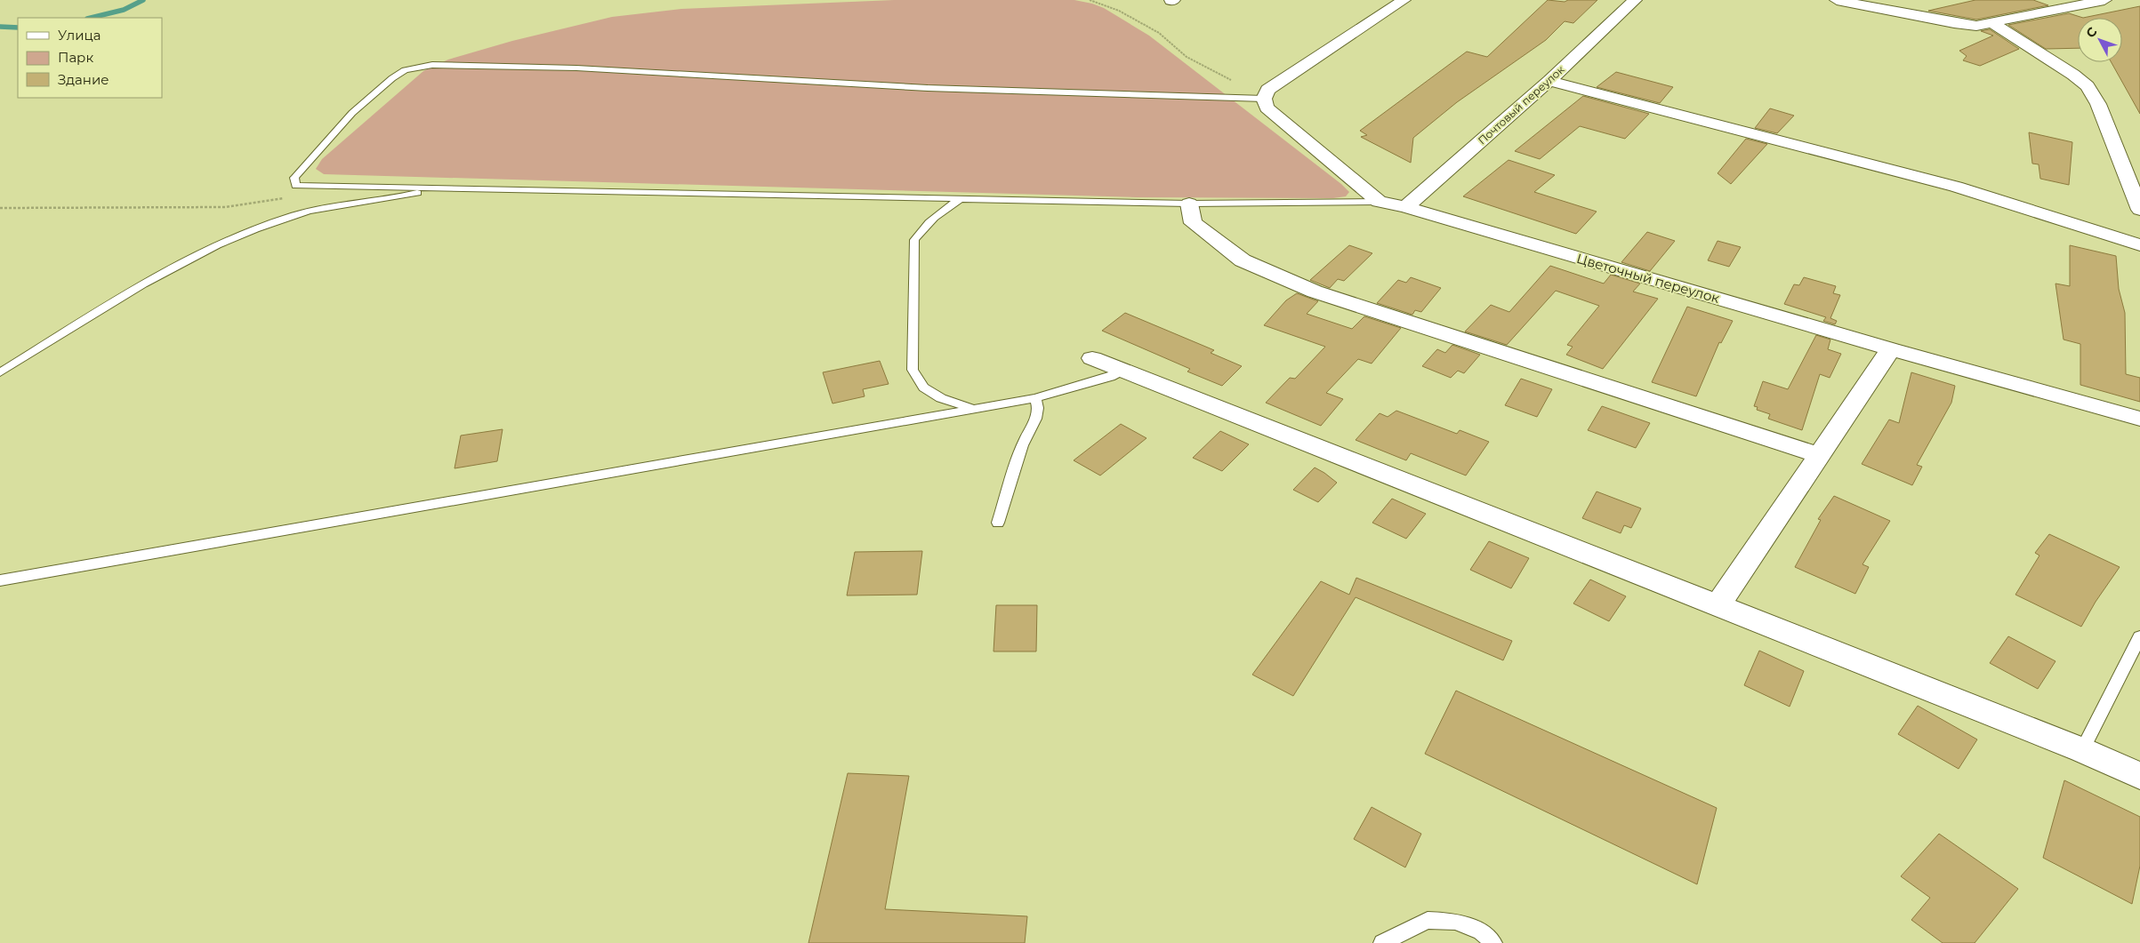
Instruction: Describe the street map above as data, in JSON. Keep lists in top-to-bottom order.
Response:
{
  "streets": {
    "street": ["Почтовый переулок", "Цветочный переулок"]
  },
  "crossings": [
    ["Почтовый переулок", "Цветочный переулок"]
  ],
  "legend": ["Улица", "Парк", "Здание"],
  "north": "top left"
}
